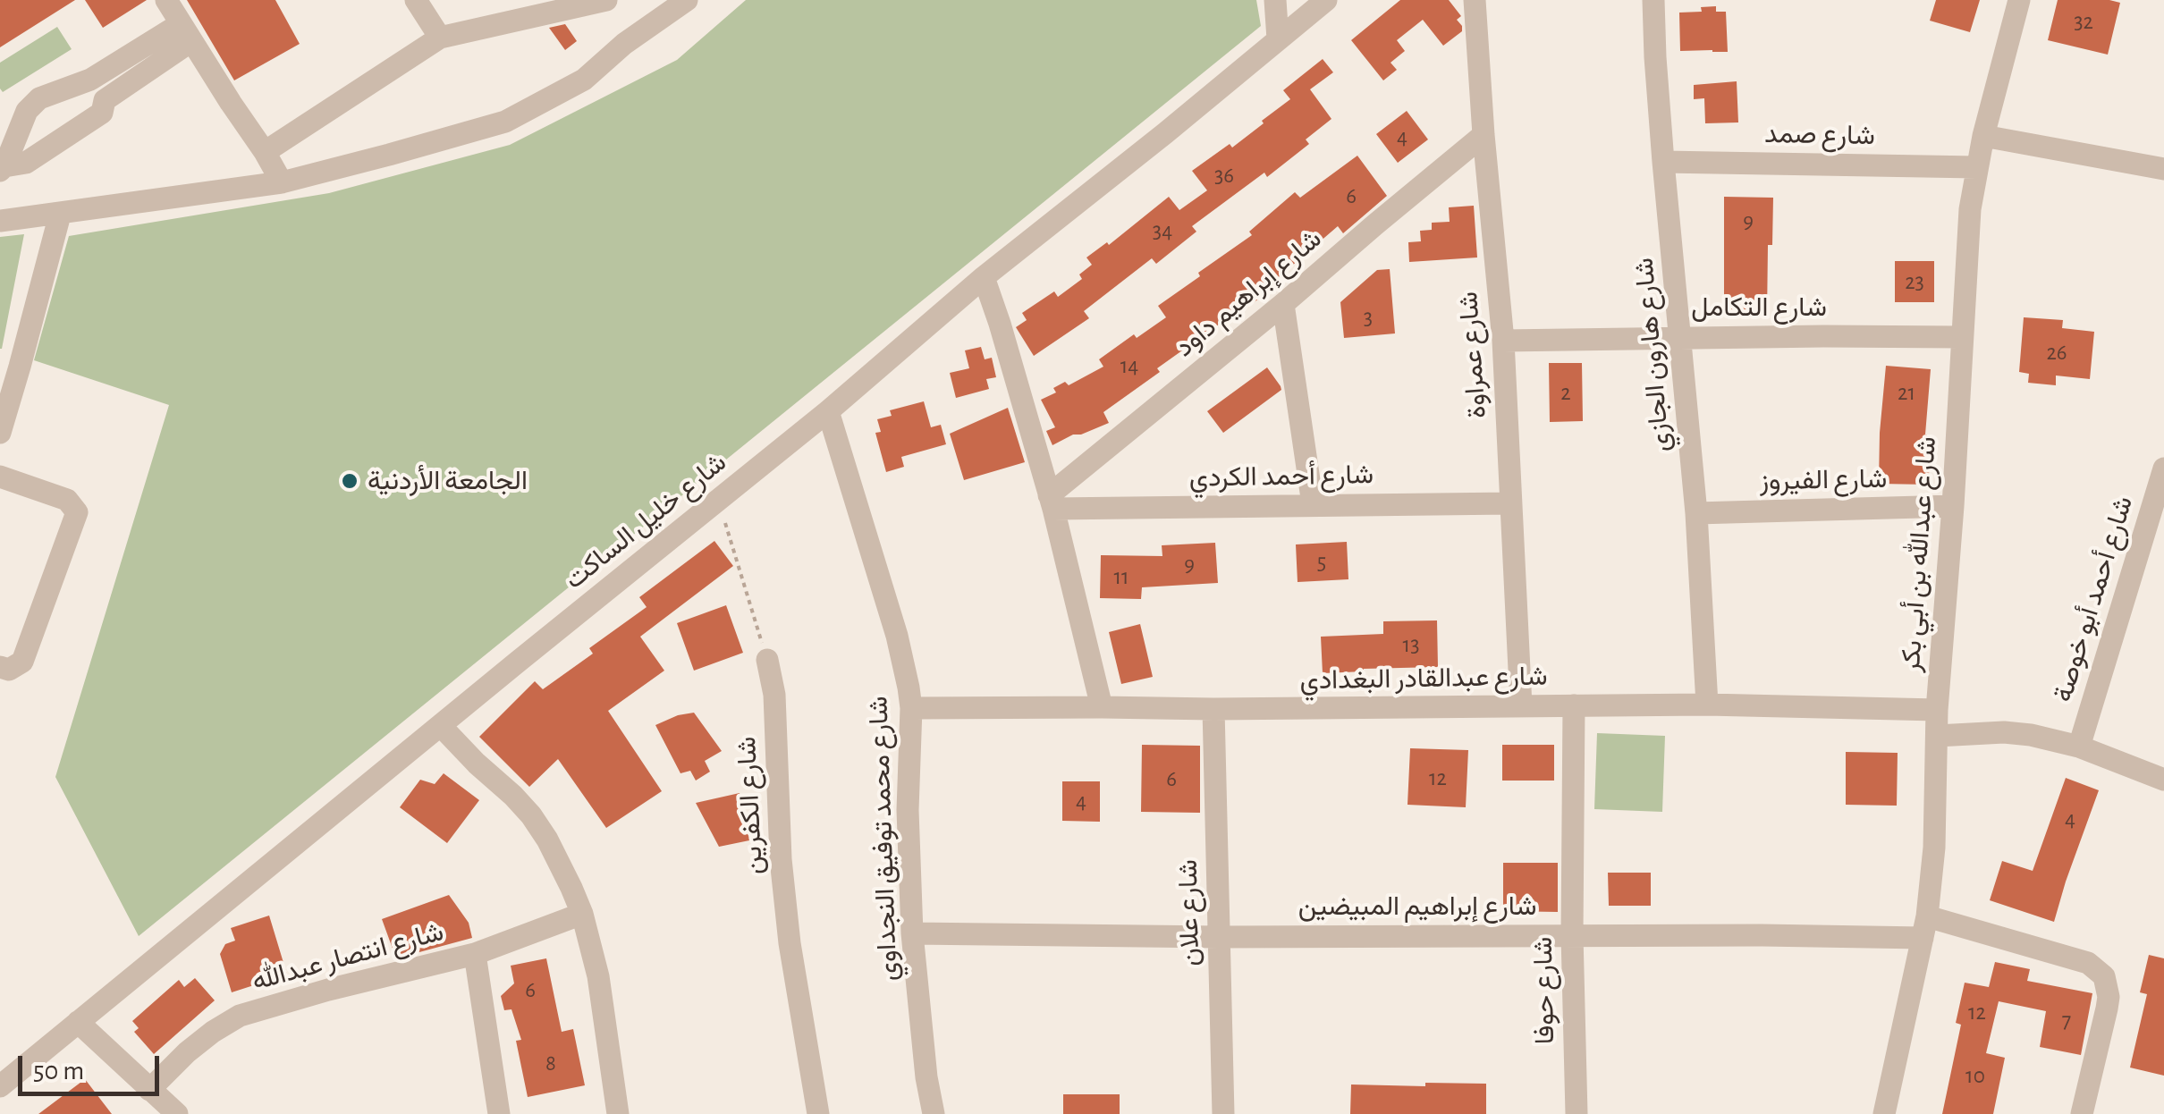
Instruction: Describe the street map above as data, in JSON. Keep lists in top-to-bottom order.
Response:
{
  "streets": {
    "street": [
      "شارع صمد",
      "شارع إبراهيم داود",
      "شارع التكامل",
      "شارع عمراوة",
      "شارع هارون الجازي",
      "شارع أحمد الكردي",
      "شارع الفيروز",
      "شارع خليل الساكت",
      "شارع عبدالله بن أبي بكر",
      "شارع أحمد أبو خوصة",
      "شارع عبدالقادر البغدادي",
      "شارع الكفرين",
      "شارع محمد توفيق النجداوي",
      "شارع إبراهيم المبيضين",
      "شارع علان",
      "شارع انتصار عبدالله",
      "شارع حوفا"
    ]
  },
  "crossings": [
    ["شارع صمد", "شارع هارون الجازي"],
    ["شارع صمد", "شارع عبدالله بن أبي بكر"],
    ["شارع إبراهيم داود", "شارع عمراوة"],
    ["شارع إبراهيم داود", "شارع أحمد الكردي"],
    ["شارع التكامل", "شارع عمراوة"],
    ["شارع التكامل", "شارع هارون الجازي"],
    ["شارع التكامل", "شارع عبدالله بن أبي بكر"],
    ["شارع عمراوة", "شارع أحمد الكردي"],
    ["شارع عمراوة", "شارع عبدالقادر البغدادي"],
    ["شارع هارون الجازي", "شارع الفيروز"],
    ["شارع هارون الجازي", "شارع عبدالقادر البغدادي"],
    ["شارع الفيروز", "شارع عبدالله بن أبي بكر"],
    ["شارع خليل الساكت", "شارع محمد توفيق النجداوي"],
    ["شارع عبدالله بن أبي بكر", "شارع عبدالقادر البغدادي"],
    ["شارع عبدالله بن أبي بكر", "شارع إبراهيم المبيضين"],
    ["شارع عبدالقادر البغدادي", "شارع محمد توفيق النجداوي"],
    ["شارع عبدالقادر البغدادي", "شارع علان"],
    ["شارع عبدالقادر البغدادي", "شارع حوفا"],
    ["شارع محمد توفيق النجداوي", "شارع إبراهيم المبيضين"],
    ["شارع إبراهيم المبيضين", "شارع علان"],
    ["شارع إبراهيم المبيضين", "شارع حوفا"]
  ],
  "places": ["الجامعة الأردنية"],
  "house_numbers": [
    "32",
    "4",
    "36",
    "6",
    "9",
    "34",
    "23",
    "3",
    "26",
    "14",
    "2",
    "21",
    "5",
    "9",
    "11",
    "13",
    "12",
    "6",
    "4",
    "4",
    "6",
    "12",
    "7",
    "8",
    "10"
  ],
  "scale_bar": "50 m"
}
